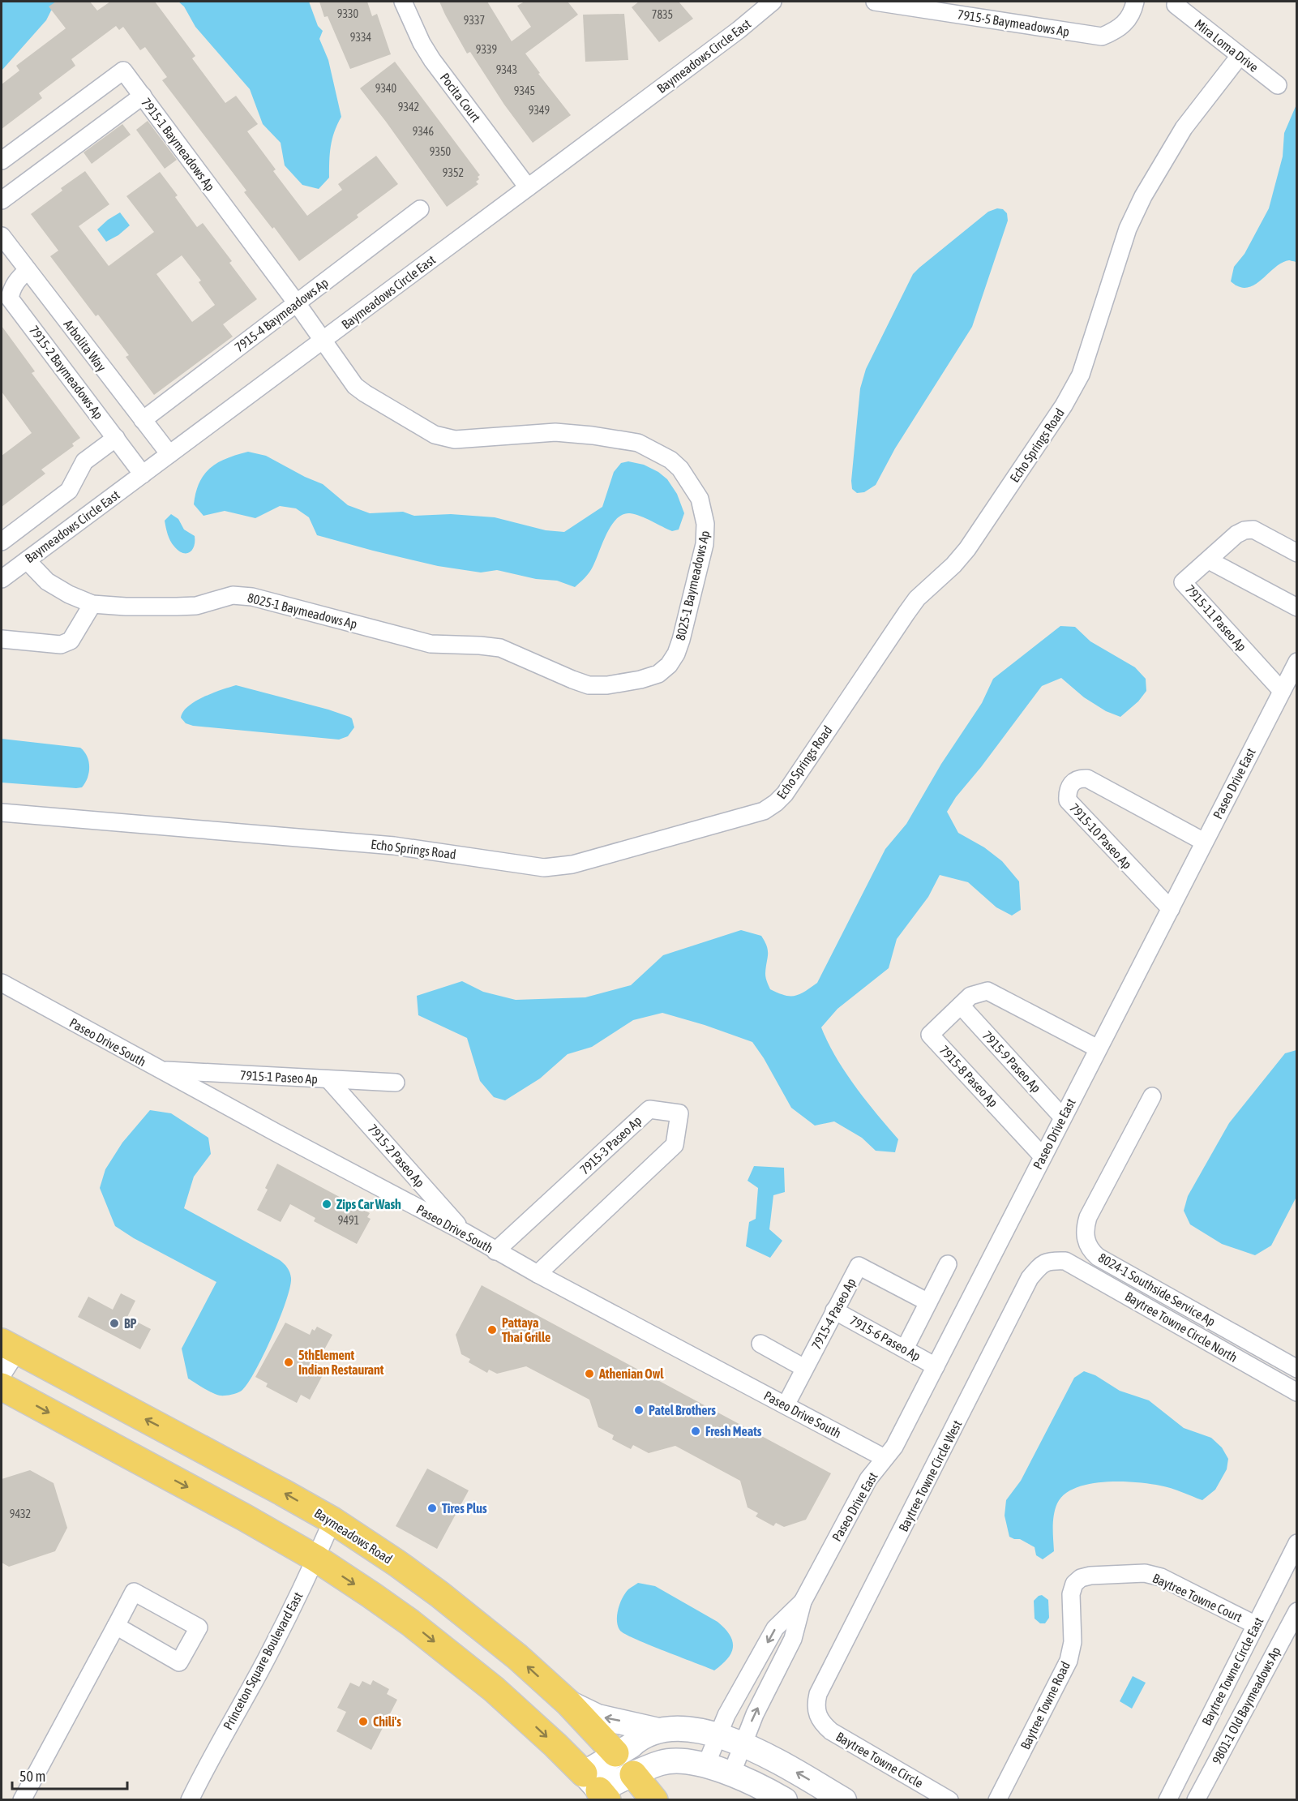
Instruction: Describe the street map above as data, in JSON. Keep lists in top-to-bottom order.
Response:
{
  "streets": {
    "main road": ["Baymeadows Road"],
    "street": [
      "7915-5 Baymeadows Ap",
      "Mira Loma Drive",
      "Baymeadows Circle East",
      "Pocita Court",
      "7915-1 Baymeadows Ap",
      "7915-4 Baymeadows Ap",
      "Arbolita Way",
      "7915-2 Baymeadows Ap",
      "Echo Springs Road",
      "8025-1 Baymeadows Ap",
      "7915-11 Paseo Ap",
      "Paseo Drive East",
      "7915-10 Paseo Ap",
      "Paseo Drive South",
      "7915-9 Paseo Ap",
      "7915-8 Paseo Ap",
      "7915-1 Paseo Ap",
      "7915-3 Paseo Ap",
      "7915-2 Paseo Ap",
      "8024-1 Southside Service Ap",
      "7915-4 Paseo Ap",
      "Baytree Towne Circle North",
      "7915-6 Paseo Ap",
      "Baytree Towne Circle West",
      "Baytree Towne Court",
      "Princeton Square Boulevard East",
      "Baytree Towne Circle East",
      "Baytree Towne Road",
      "9801-1 Old Baymeadows Ap",
      "Baytree Towne Circle"
    ]
  },
  "crossings": [
    ["Mira Loma Drive", "Echo Springs Road"],
    ["Baymeadows Circle East", "Pocita Court"],
    ["Baymeadows Circle East", "7915-1 Baymeadows Ap"],
    ["Baymeadows Circle East", "Arbolita Way"],
    ["Baymeadows Circle East", "7915-2 Baymeadows Ap"],
    ["Baymeadows Circle East", "8025-1 Baymeadows Ap"],
    ["7915-1 Baymeadows Ap", "7915-4 Baymeadows Ap"],
    ["7915-1 Baymeadows Ap", "8025-1 Baymeadows Ap"],
    ["7915-4 Baymeadows Ap", "Arbolita Way"],
    ["Arbolita Way", "7915-2 Baymeadows Ap"],
    ["7915-11 Paseo Ap", "Paseo Drive East"],
    ["Paseo Drive East", "7915-10 Paseo Ap"],
    ["Paseo Drive East", "Paseo Drive South"],
    ["Paseo Drive East", "7915-9 Paseo Ap"],
    ["Paseo Drive East", "7915-8 Paseo Ap"],
    ["Paseo Drive East", "7915-6 Paseo Ap"],
    ["Paseo Drive South", "7915-1 Paseo Ap"],
    ["Paseo Drive South", "7915-3 Paseo Ap"],
    ["Paseo Drive South", "7915-2 Paseo Ap"],
    ["Paseo Drive South", "7915-4 Paseo Ap"],
    ["7915-9 Paseo Ap", "7915-8 Paseo Ap"],
    ["7915-1 Paseo Ap", "7915-2 Paseo Ap"],
    ["7915-4 Paseo Ap", "7915-6 Paseo Ap"],
    ["Baytree Towne Circle North", "Baytree Towne Circle West"],
    ["Baytree Towne Circle West", "Baytree Towne Circle"],
    ["Baymeadows Road", "Princeton Square Boulevard East"],
    ["Baytree Towne Court", "Baytree Towne Circle East"],
    ["Baytree Towne Court", "Baytree Towne Road"]
  ],
  "places": [
    "Zips Car Wash",
    "BP",
    "Pattaya Thai Grille",
    "5thElement Indian Restaurant",
    "Athenian Owl",
    "Patel Brothers",
    "Fresh Meats",
    "Tires Plus",
    "Chili's"
  ],
  "house_numbers": [
    "9330",
    "7835",
    "9337",
    "9334",
    "9339",
    "9343",
    "9340",
    "9345",
    "9342",
    "9349",
    "9346",
    "9350",
    "9352",
    "9491",
    "9432"
  ],
  "scale_bar": "50 m"
}
